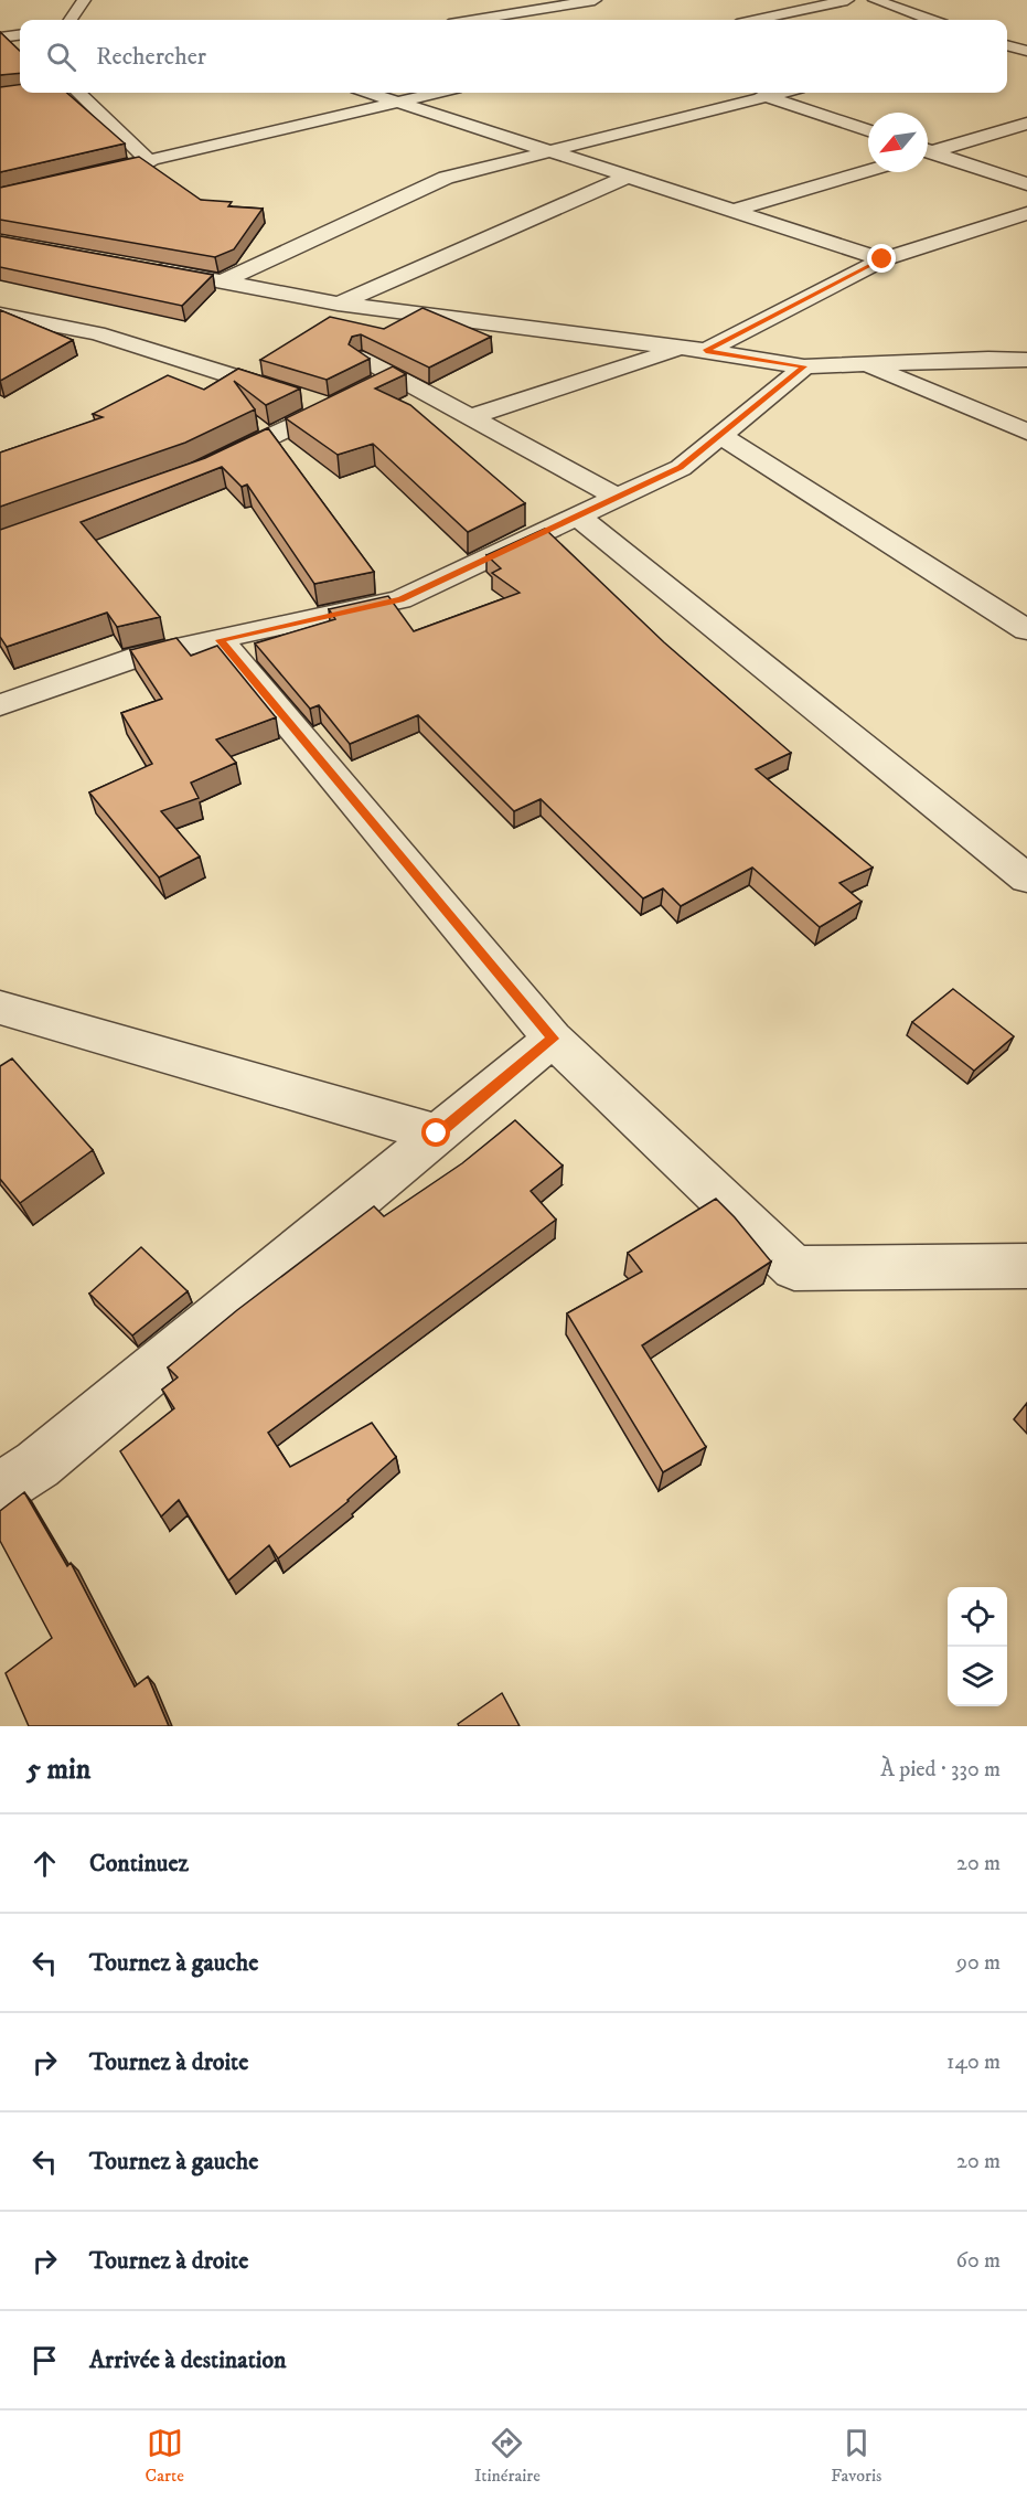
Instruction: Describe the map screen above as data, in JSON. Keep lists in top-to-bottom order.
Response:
{
  "north": "bottom left",
  "page": {
    "search": "Rechercher",
    "heading": ["5 min", "À pied · 330 m"],
    "list": [
      ["Continuez", "20 m"],
      ["Tournez à gauche", "90 m"],
      ["Tournez à droite", "140 m"],
      ["Tournez à gauche", "20 m"],
      ["Tournez à droite", "60 m"],
      "Arrivée à destination"
    ],
    "nav": ["Carte", "Itinéraire", "Favoris"]
  }
}
